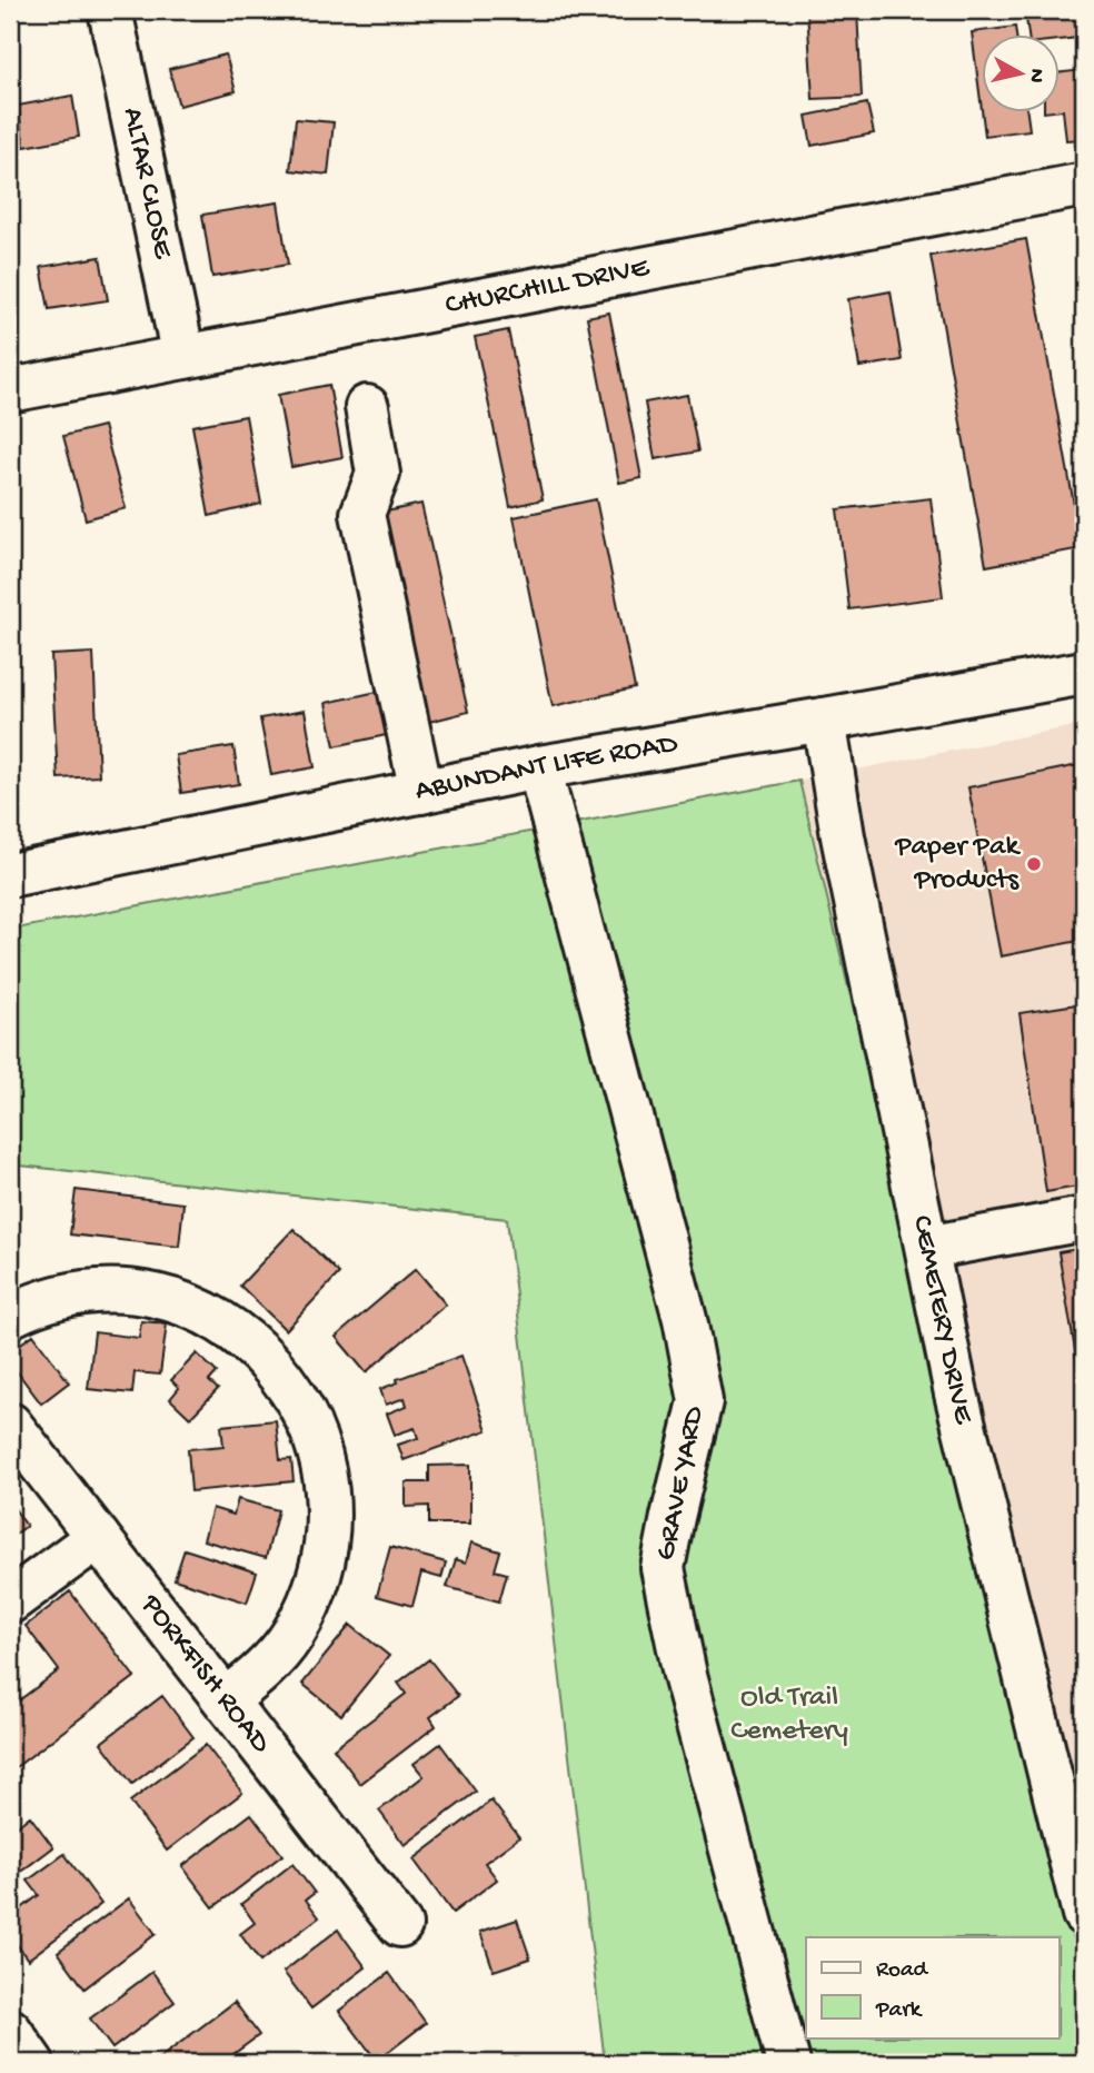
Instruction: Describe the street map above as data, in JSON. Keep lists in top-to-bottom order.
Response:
{
  "streets": {
    "street": [
      "ALTAR CLOSE",
      "CHURCHILL DRIVE",
      "ABUNDANT LIFE ROAD",
      "CEMETERY DRIVE",
      "GRAVE YARD",
      "PORKFISH ROAD"
    ]
  },
  "crossings": [
    ["ALTAR CLOSE", "CHURCHILL DRIVE"],
    ["ABUNDANT LIFE ROAD", "CEMETERY DRIVE"],
    ["ABUNDANT LIFE ROAD", "GRAVE YARD"]
  ],
  "parks": ["Old Trail Cemetery"],
  "places": ["Paper Pak Products"],
  "legend": ["Road", "Park"],
  "north": "right"
}
